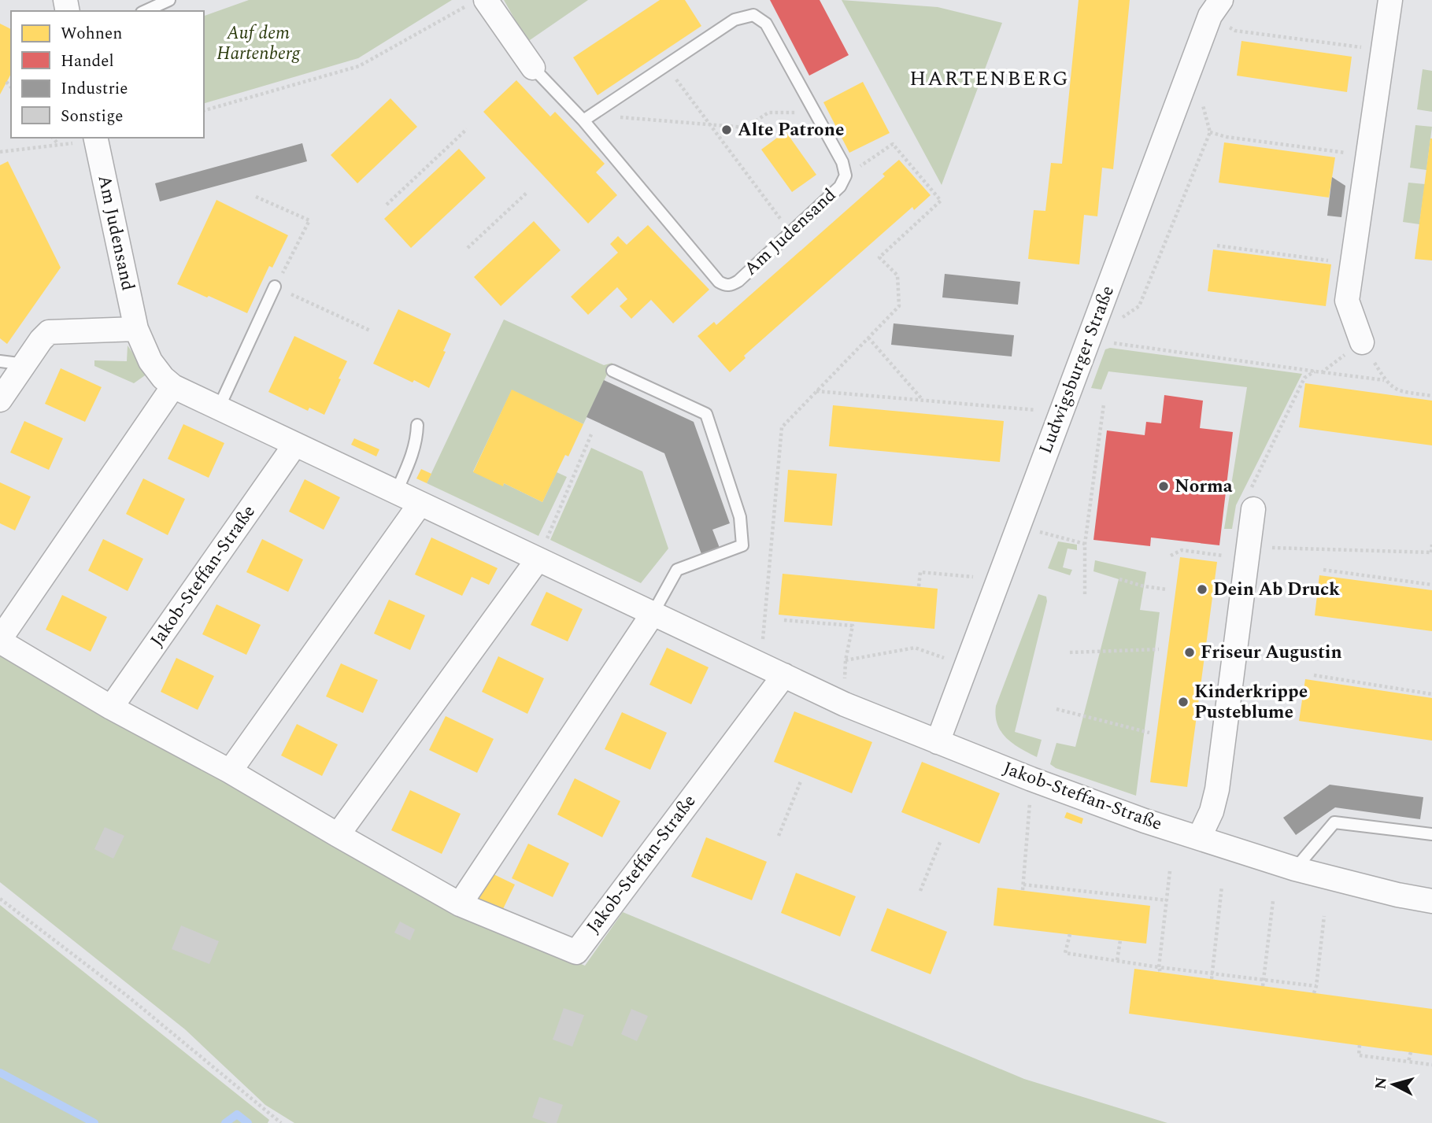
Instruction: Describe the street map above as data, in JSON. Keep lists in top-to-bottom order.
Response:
{
  "streets": {
    "street": ["Am Judensand", "Ludwigsburger Straße", "Jakob-Steffan-Straße"]
  },
  "crossings": [
    ["Am Judensand", "Jakob-Steffan-Straße"],
    ["Ludwigsburger Straße", "Jakob-Steffan-Straße"]
  ],
  "districts": ["HARTENBERG"],
  "parks": ["Auf dem Hartenberg"],
  "places": [
    "Alte Patrone",
    "Norma",
    "Dein Ab Druck",
    "Friseur Augustin",
    "Kinderkrippe Pusteblume"
  ],
  "legend": [
    "Wohnen",
    "Handel",
    "Industrie",
    "Sonstige"
  ],
  "north": "left"
}
